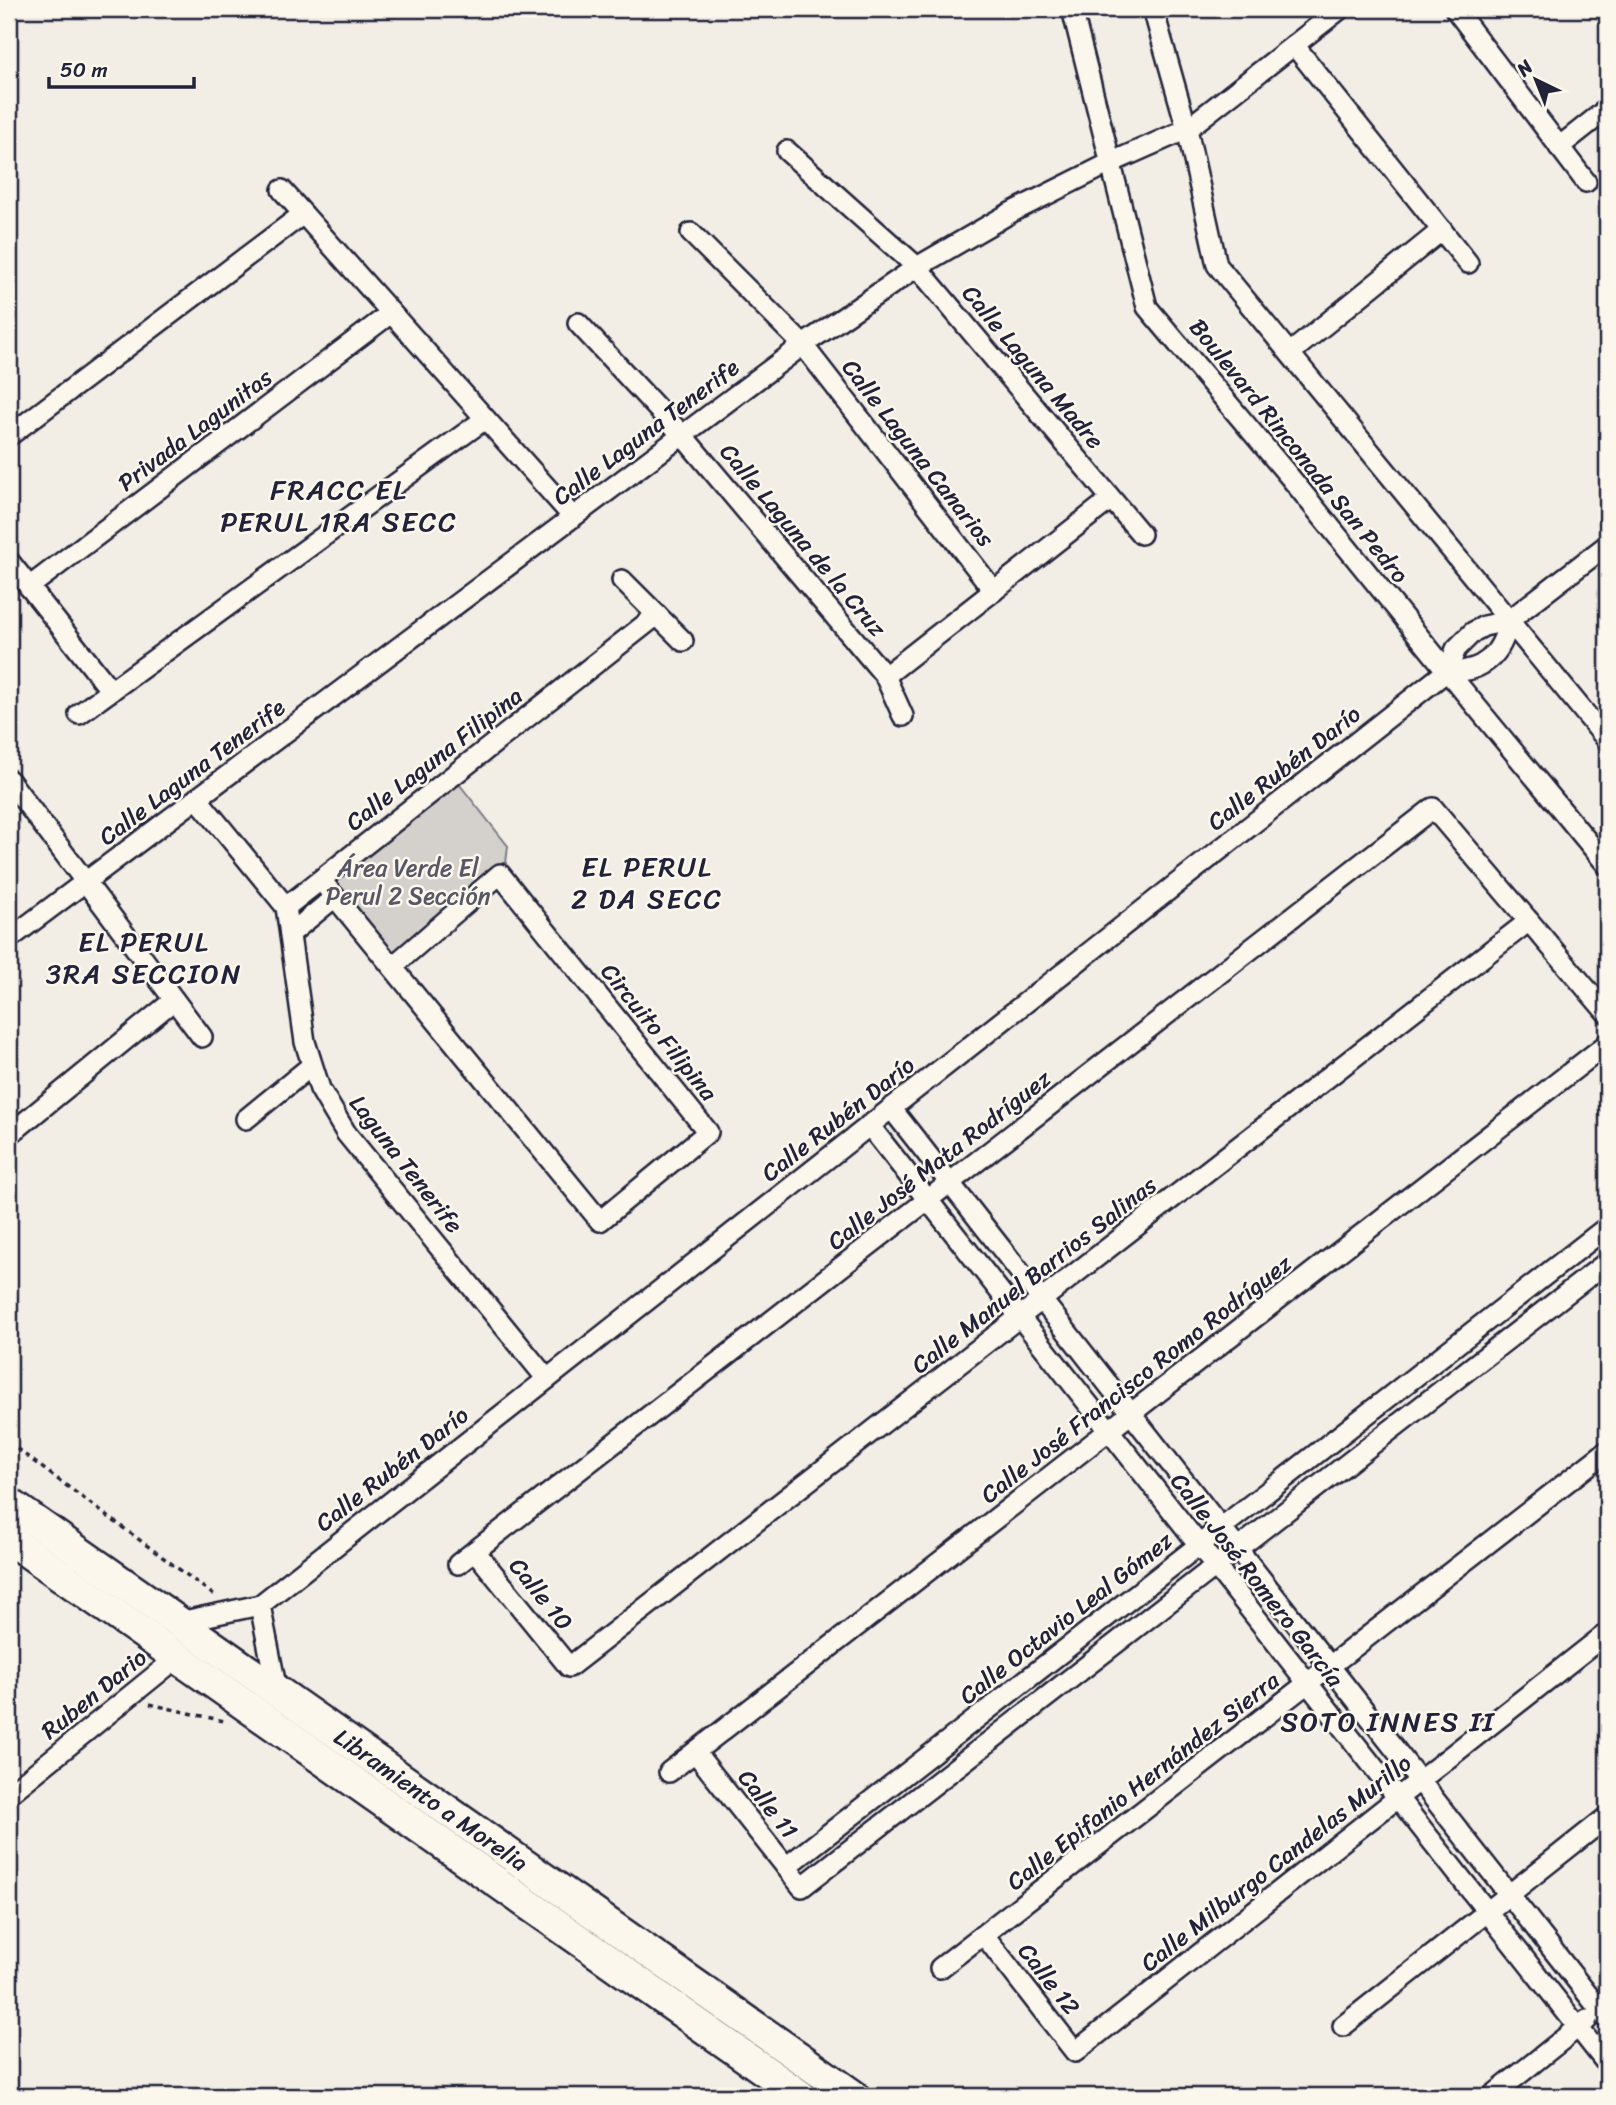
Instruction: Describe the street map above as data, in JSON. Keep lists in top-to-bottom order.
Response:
{
  "streets": {
    "highway": ["Libramiento a Morelia"],
    "street": [
      "Calle Laguna Madre",
      "Privada Lagunitas",
      "Calle Laguna Tenerife",
      "Boulevard Rinconada San Pedro",
      "Calle Laguna Canarios",
      "Calle Laguna de la Cruz",
      "Calle Laguna Filipina",
      "Calle Rubén Darío",
      "Circuito Filipina",
      "Calle José Mata Rodríguez",
      "Laguna Tenerife",
      "Calle Manuel Barrios Salinas",
      "Calle José Francisco Romo Rodríguez",
      "Calle José Romero García",
      "Calle 10",
      "Calle Octavio Leal Gómez",
      "Ruben Dario",
      "Calle Epifanio Hernández Sierra",
      "Calle 11",
      "Calle Milburgo Candelas Murillo",
      "Calle 12"
    ]
  },
  "crossings": [
    ["Calle Laguna Madre", "Calle Laguna Tenerife"],
    ["Calle Laguna Tenerife", "Boulevard Rinconada San Pedro"],
    ["Calle Laguna Tenerife", "Calle Laguna Canarios"],
    ["Calle Laguna Tenerife", "Calle Laguna de la Cruz"],
    ["Boulevard Rinconada San Pedro", "Calle Rubén Darío"],
    ["Calle Laguna Filipina", "Circuito Filipina"],
    ["Calle Laguna Filipina", "Laguna Tenerife"],
    ["Calle Rubén Darío", "Laguna Tenerife"],
    ["Calle Rubén Darío", "Calle José Romero García"],
    ["Calle Rubén Darío", "Libramiento a Morelia"],
    ["Calle José Mata Rodríguez", "Calle Manuel Barrios Salinas"],
    ["Calle José Mata Rodríguez", "Calle José Romero García"],
    ["Calle José Mata Rodríguez", "Calle 10"],
    ["Calle Manuel Barrios Salinas", "Calle José Romero García"],
    ["Calle Manuel Barrios Salinas", "Calle 10"],
    ["Calle José Francisco Romo Rodríguez", "Calle José Romero García"],
    ["Calle José Francisco Romo Rodríguez", "Calle 11"],
    ["Calle José Romero García", "Calle Octavio Leal Gómez"],
    ["Calle José Romero García", "Calle Epifanio Hernández Sierra"],
    ["Calle José Romero García", "Calle Milburgo Candelas Murillo"],
    ["Calle Octavio Leal Gómez", "Calle 11"],
    ["Ruben Dario", "Libramiento a Morelia"],
    ["Calle Epifanio Hernández Sierra", "Calle 12"],
    ["Calle Milburgo Candelas Murillo", "Calle 12"]
  ],
  "districts": [
    "FRACC EL PERUL 1RA SECC",
    "EL PERUL 2 DA SECC",
    "EL PERUL 3RA SECCION",
    "SOTO INNES II"
  ],
  "parks": ["Área Verde El Perul 2 Sección"],
  "scale_bar": "50 m",
  "north": "top left"
}
